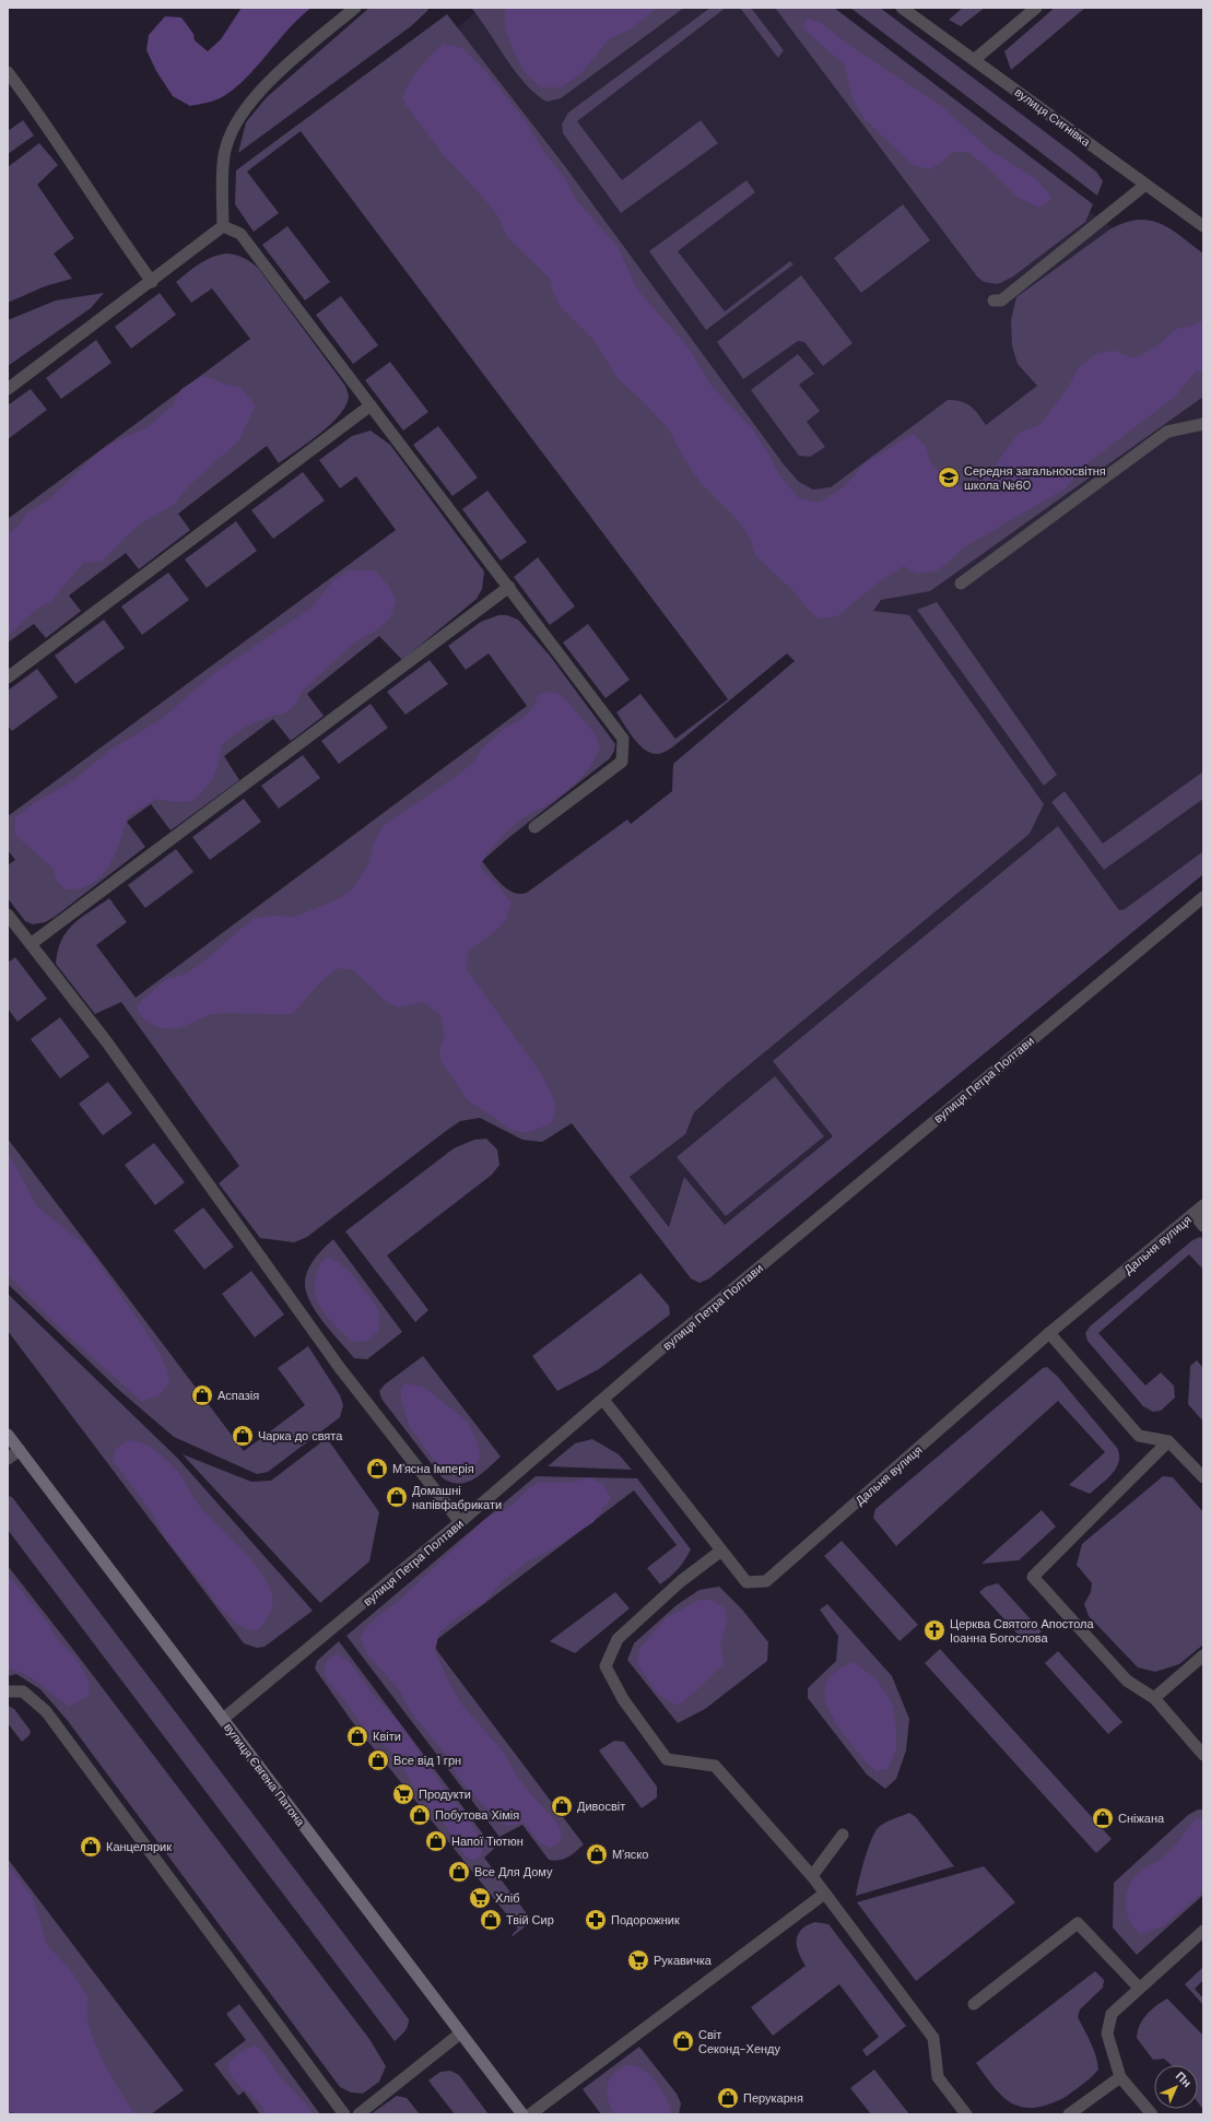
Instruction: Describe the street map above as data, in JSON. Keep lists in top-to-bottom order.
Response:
{
  "streets": {
    "main road": ["вулиця Євгена Патона"],
    "street": ["вулиця Сигнівка", "вулиця Петра Полтави", "Дальня вулиця"]
  },
  "crossings": [
    ["вулиця Петра Полтави", "Дальня вулиця"],
    ["вулиця Петра Полтави", "вулиця Євгена Патона"]
  ],
  "places": {
    "school or university": ["Середня загальноосвітня школа №60"],
    "shop": [
      "Аспазія",
      "Чарка до свята",
      "М'ясна Імперія",
      "Домашні напівфабрикати",
      "Квіти",
      "Все від 1 грн",
      "Дивосвіт",
      "Побутова Хімія",
      "Сніжана",
      "Напої Тютюн",
      "Канцелярик",
      "М'яско",
      "Все Для Дому",
      "Твій Сир",
      "Світ Секонд-Хенду",
      "Перукарня"
    ],
    "church": ["Церква Святого Апостола Іоанна Богослова"],
    "supermarket": ["Продукти", "Хліб", "Рукавичка"],
    "pharmacy": ["Подорожник"]
  },
  "north": "top right"
}
